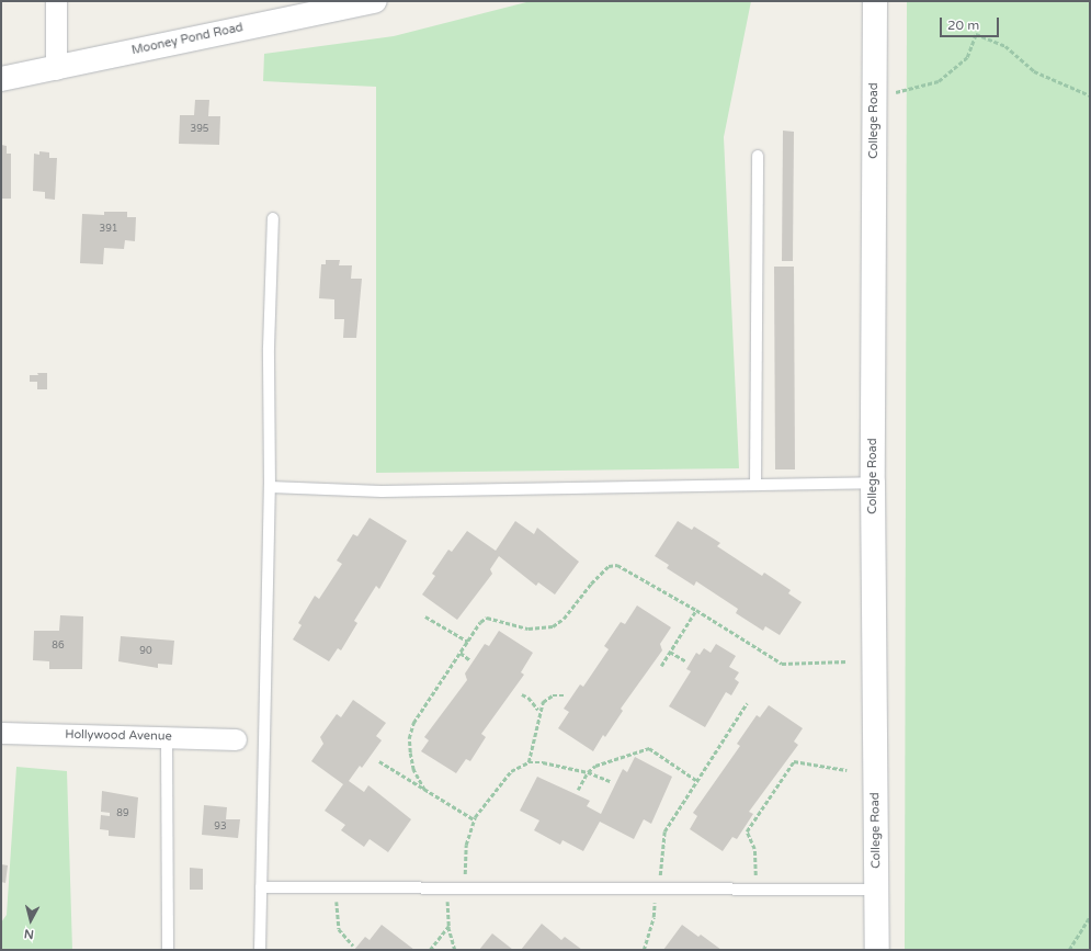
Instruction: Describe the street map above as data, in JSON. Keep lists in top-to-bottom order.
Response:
{
  "streets": {
    "street": ["Mooney Pond Road", "College Road", "Hollywood Avenue"]
  },
  "house_numbers": [
    "395",
    "391",
    "86",
    "90",
    "89",
    "93"
  ],
  "scale_bar": "20 m",
  "north": "bottom"
}
